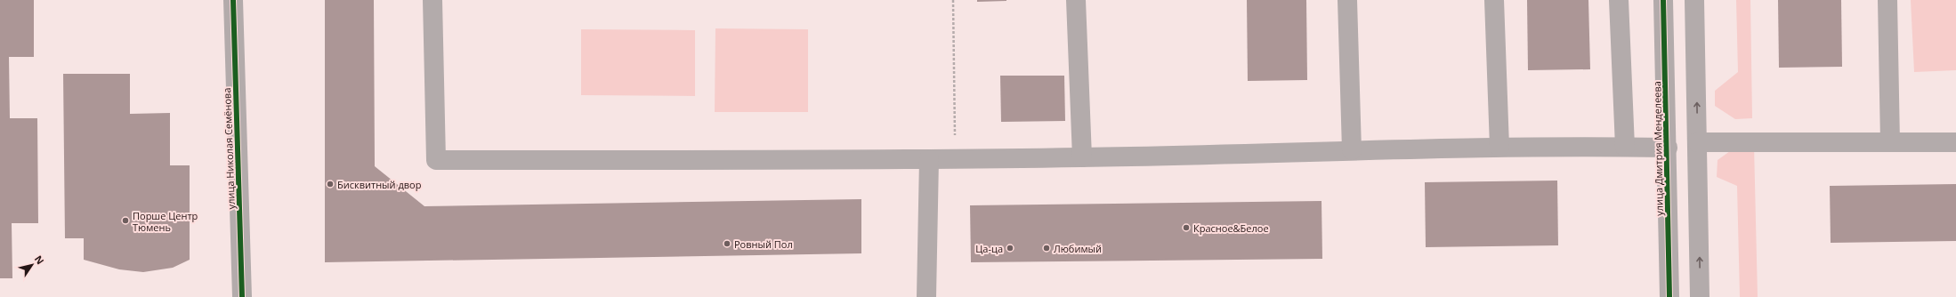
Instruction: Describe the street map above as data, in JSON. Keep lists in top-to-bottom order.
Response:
{
  "streets": {
    "street": ["улица Николая Семёнова", "улица Дмитрия Менделеева"]
  },
  "places": [
    "Бисквитный двор",
    "Порше Центр Тюмень",
    "Красное&Белое",
    "Ровный Пол",
    "Ца-ца",
    "Любимый"
  ],
  "north": "top right"
}
